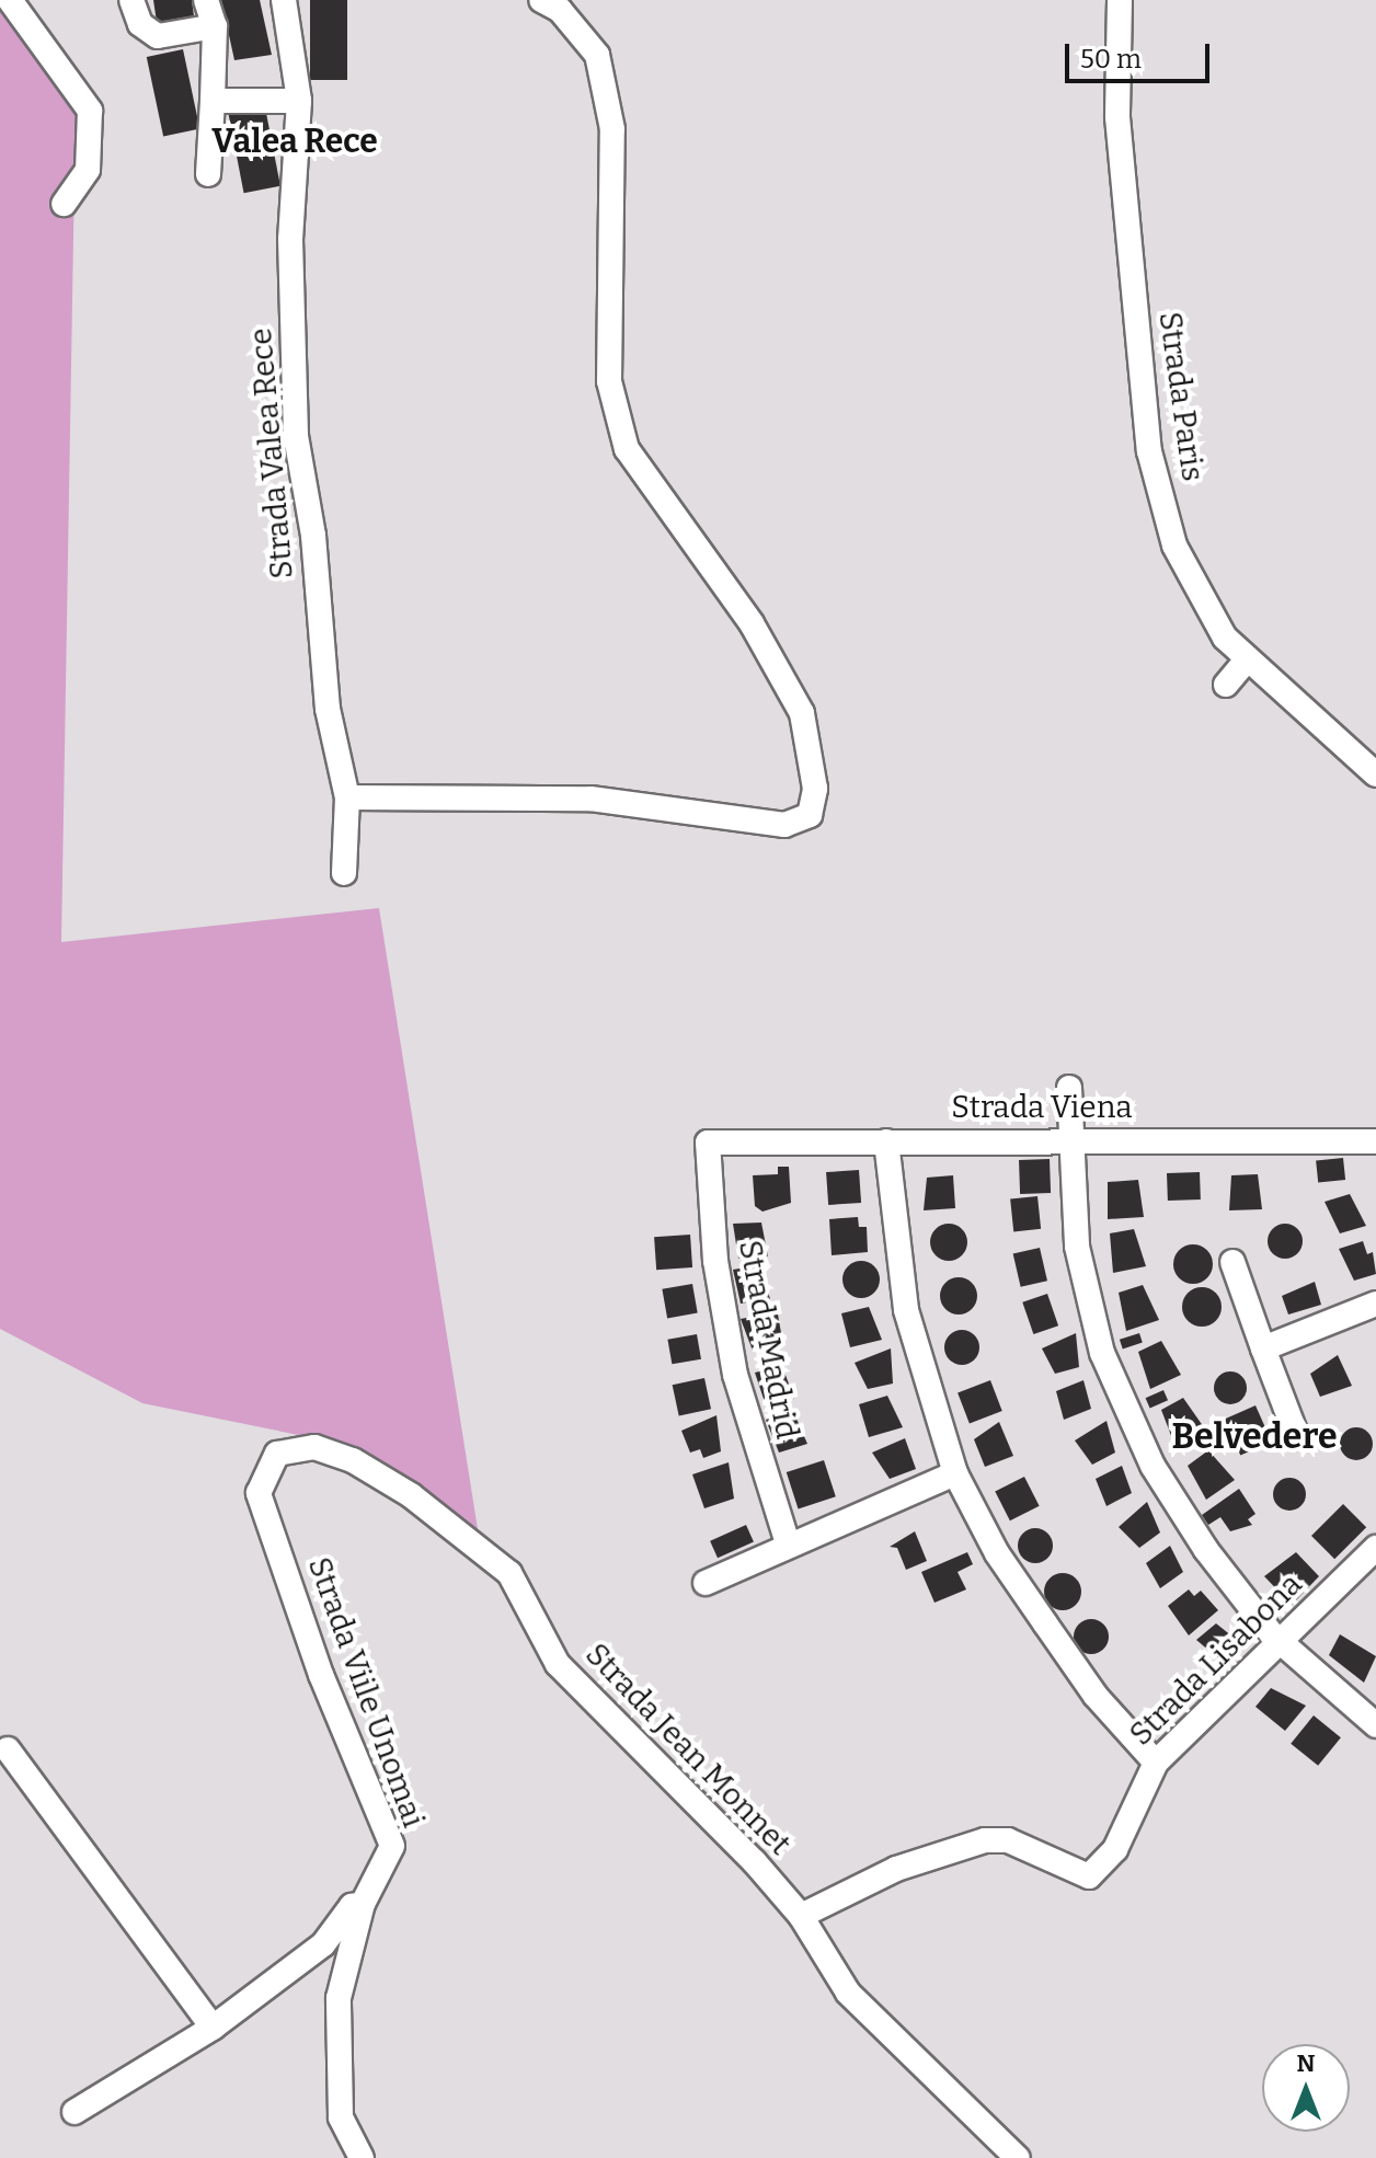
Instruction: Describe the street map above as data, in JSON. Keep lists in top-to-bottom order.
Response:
{
  "streets": {
    "street": [
      "Strada Paris",
      "Strada Valea Rece",
      "Strada Viena",
      "Strada Madrid",
      "Strada Lisabona",
      "Strada Viile Unomai",
      "Strada Jean Monnet"
    ]
  },
  "crossings": [
    ["Strada Viena", "Strada Madrid"],
    ["Strada Lisabona", "Strada Jean Monnet"],
    ["Strada Viile Unomai", "Strada Jean Monnet"]
  ],
  "districts": ["Valea Rece", "Belvedere"],
  "scale_bar": "50 m",
  "north": "top"
}
